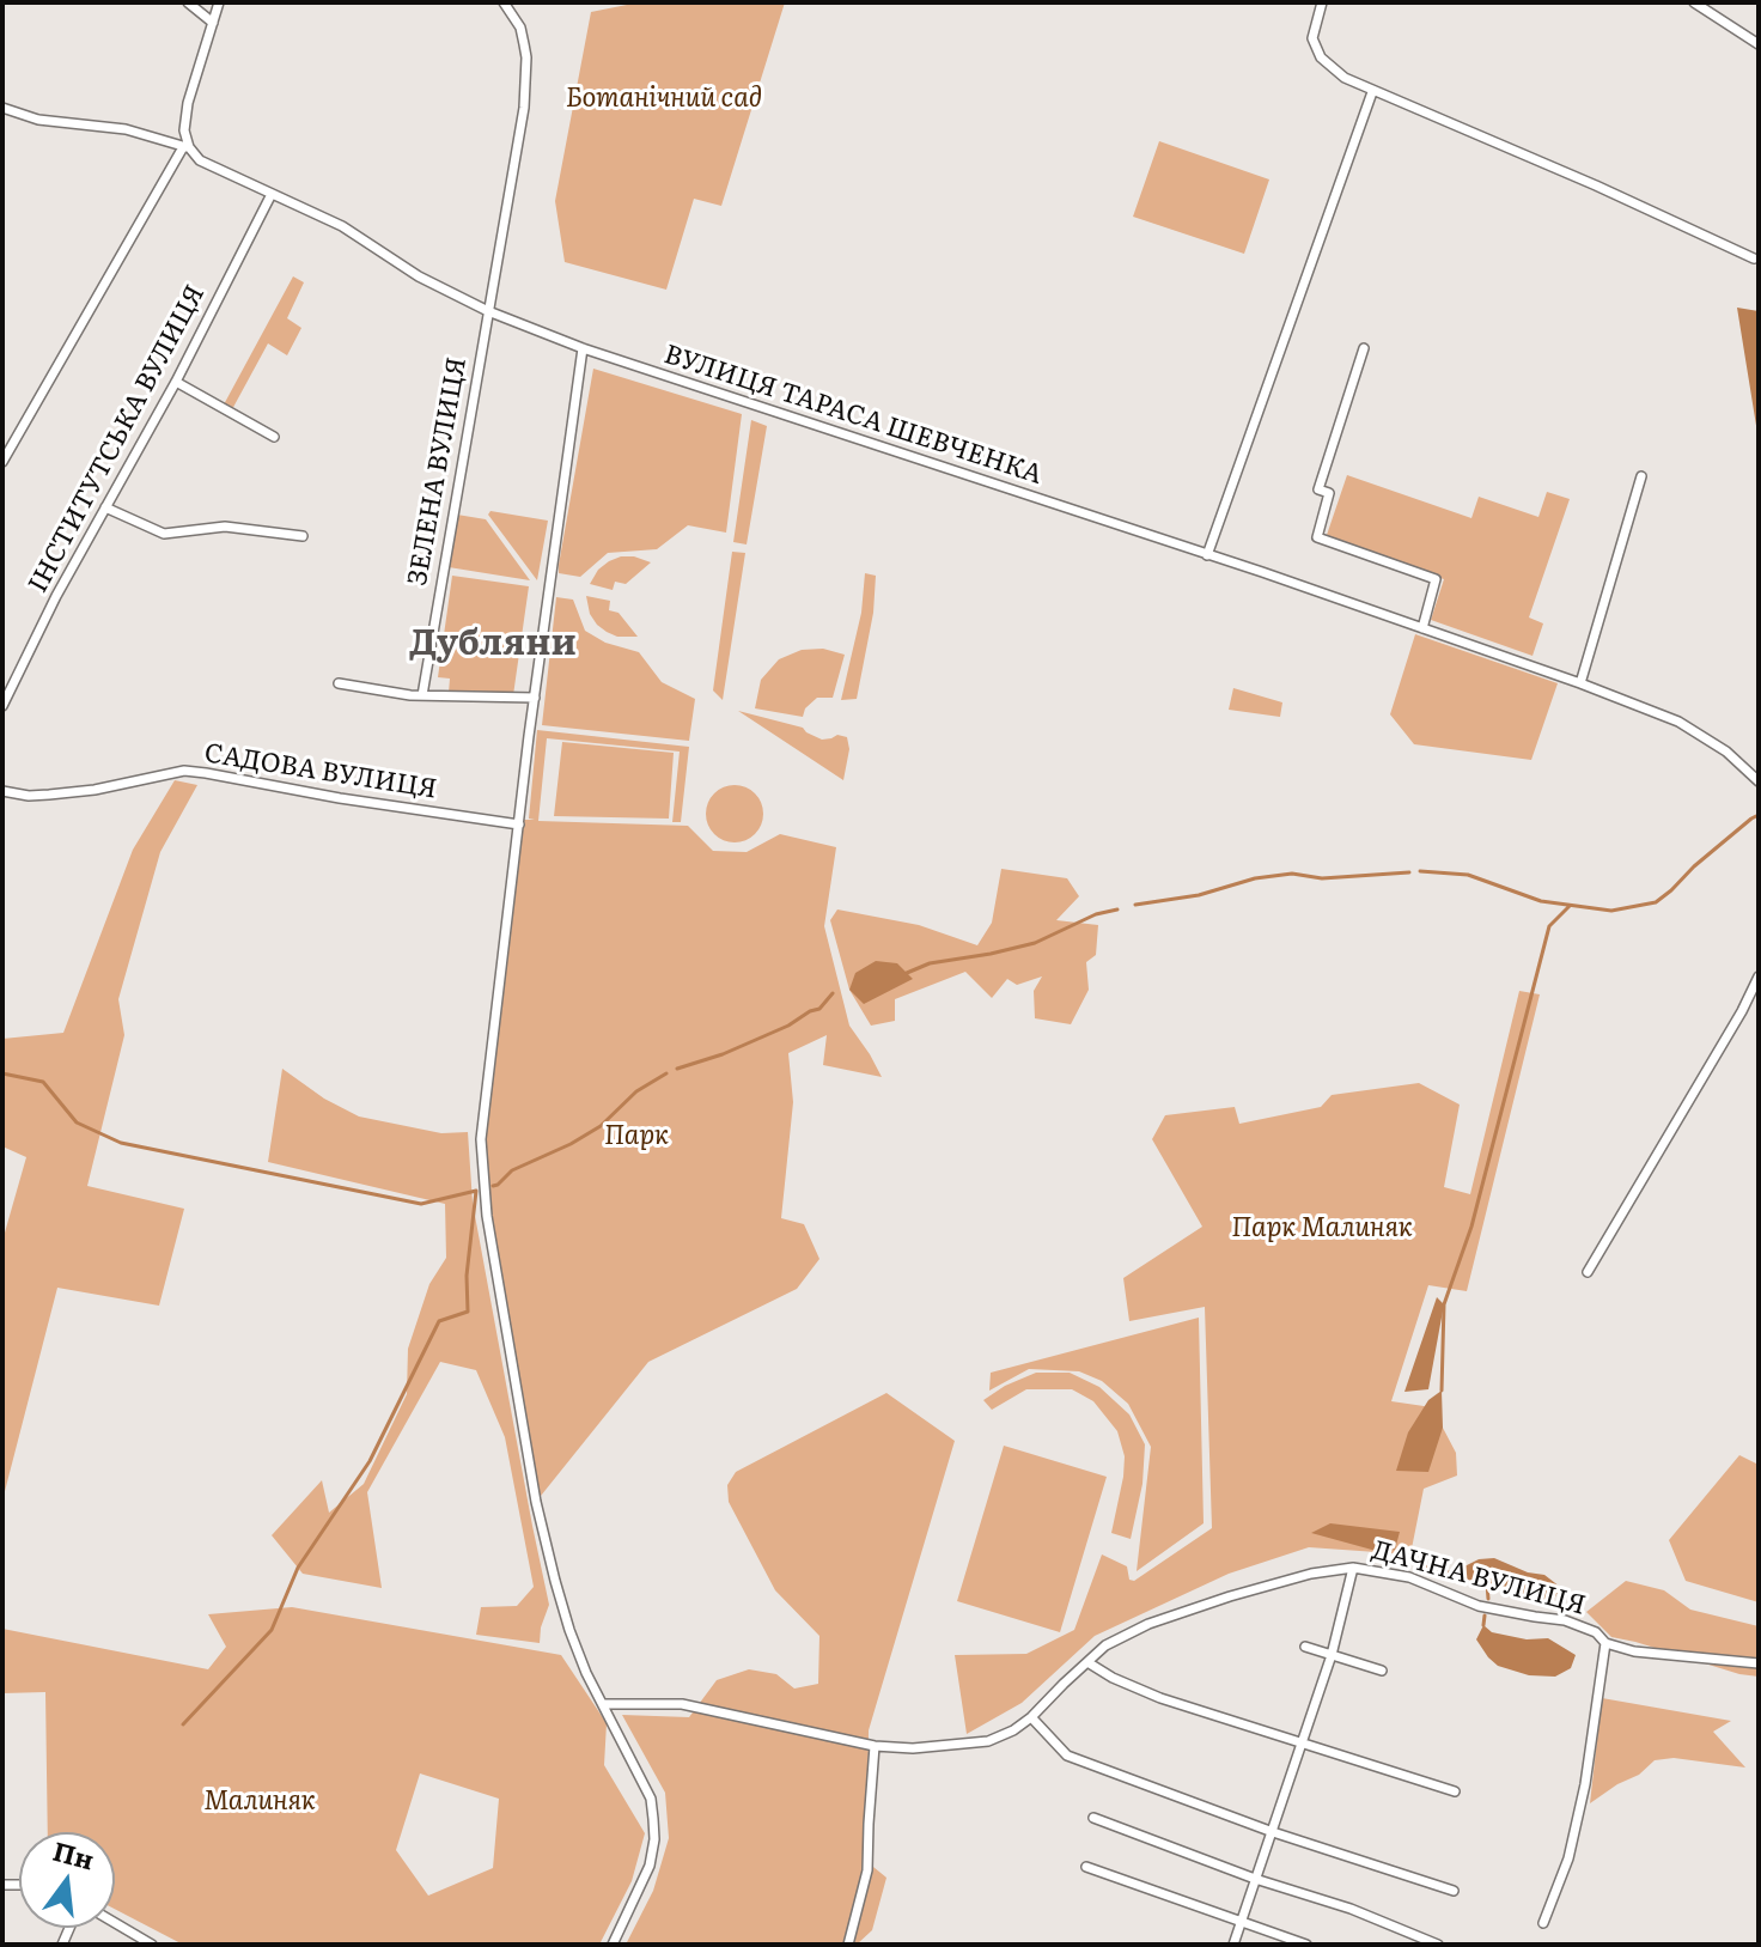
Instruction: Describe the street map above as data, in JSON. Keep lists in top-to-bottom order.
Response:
{
  "streets": {
    "street": [
      "ВУЛИЦЯ ТАРАСА ШЕВЧЕНКА",
      "ІНСТИТУТСЬКА ВУЛИЦЯ",
      "ЗЕЛЕНА ВУЛИЦЯ",
      "САДОВА ВУЛИЦЯ",
      "ДАЧНА ВУЛИЦЯ"
    ]
  },
  "crossings": [
    ["ВУЛИЦЯ ТАРАСА ШЕВЧЕНКА", "ІНСТИТУТСЬКА ВУЛИЦЯ"],
    ["ВУЛИЦЯ ТАРАСА ШЕВЧЕНКА", "ЗЕЛЕНА ВУЛИЦЯ"]
  ],
  "districts": ["Дубляни"],
  "parks": [
    "Ботанічний сад",
    "Парк",
    "Парк Малиняк",
    "Малиняк"
  ],
  "north": "top"
}
